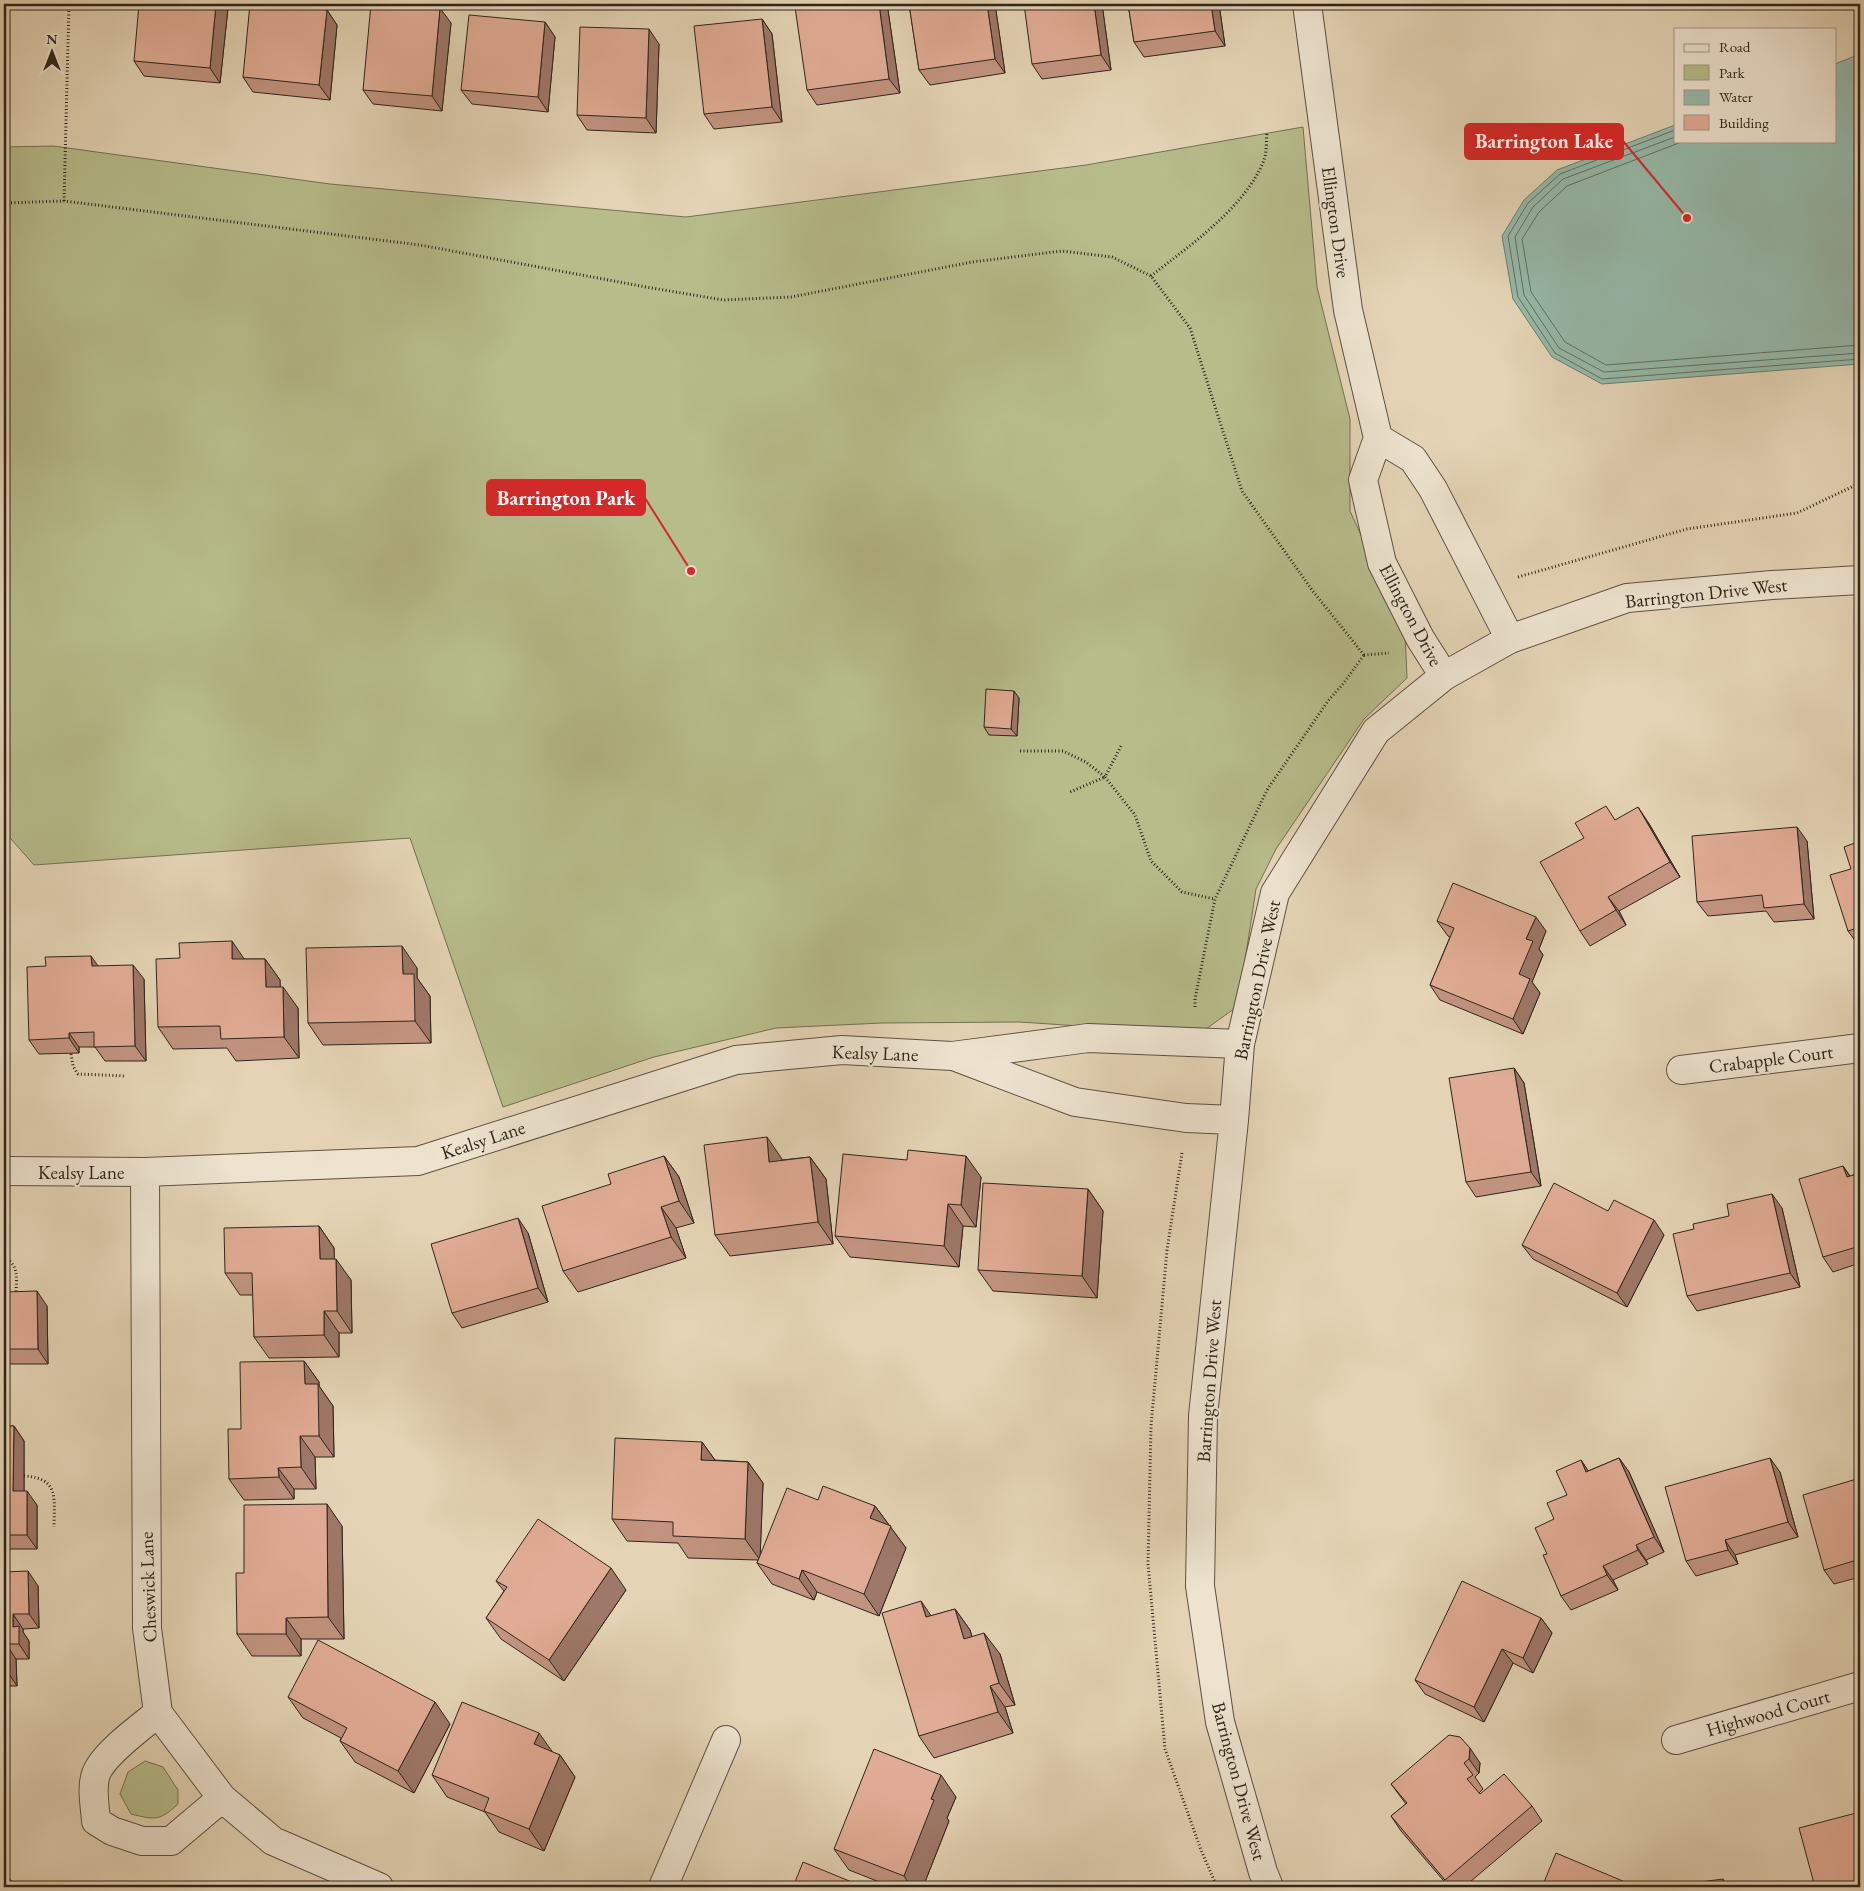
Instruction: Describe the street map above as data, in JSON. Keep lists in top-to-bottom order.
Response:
{
  "streets": {
    "street": [
      "Ellington Drive",
      "Barrington Drive West",
      "Kealsy Lane",
      "Crabapple Court",
      "Cheswick Lane",
      "Highwood Court"
    ]
  },
  "crossings": [
    ["Ellington Drive", "Barrington Drive West"],
    ["Barrington Drive West", "Kealsy Lane"],
    ["Kealsy Lane", "Cheswick Lane"]
  ],
  "places": ["Barrington Lake", "Barrington Park"],
  "legend": [
    "Road",
    "Park",
    "Water",
    "Building"
  ],
  "north": "top"
}
